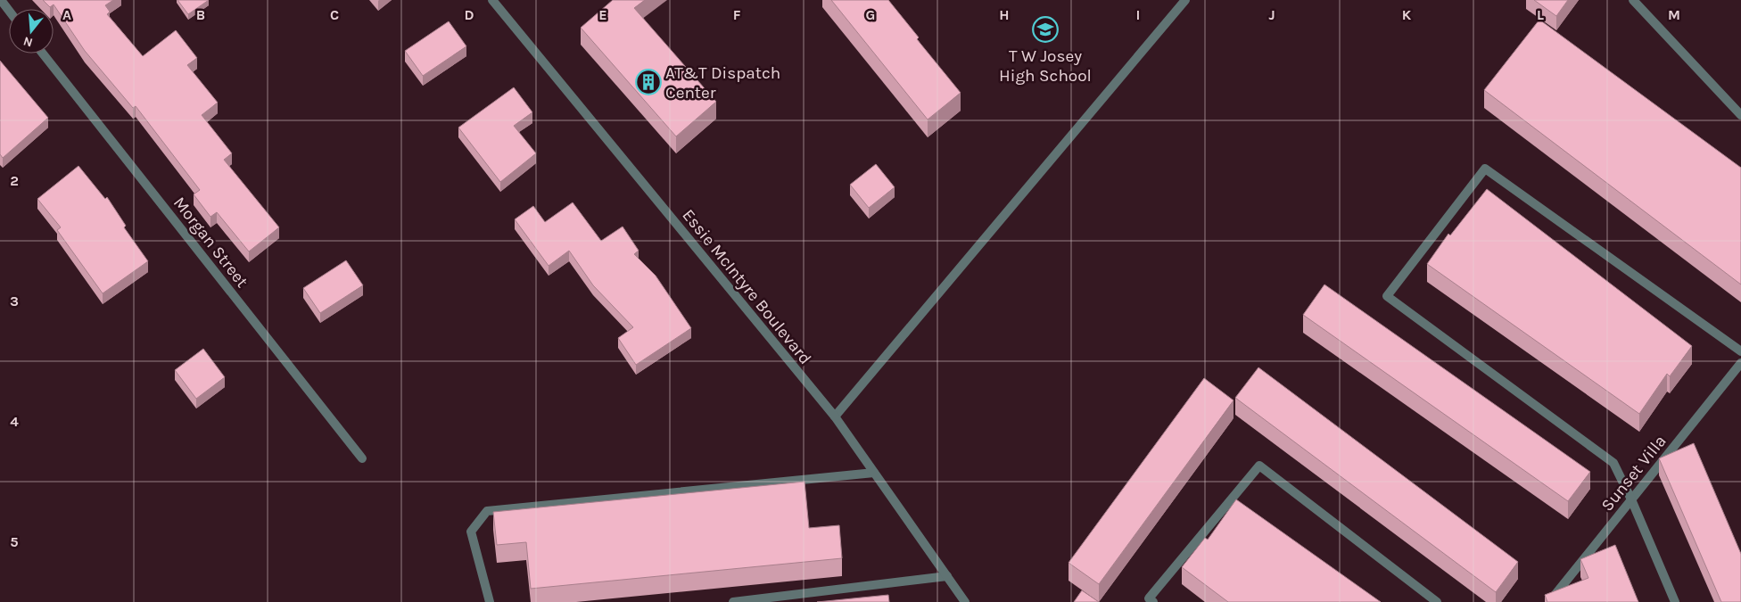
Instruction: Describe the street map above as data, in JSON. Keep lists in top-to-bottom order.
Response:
{
  "streets": {
    "street": ["Morgan Street", "Essie McIntyre Boulevard", "Sunset Villa"]
  },
  "places": {
    "school or university": ["T W Josey High School"],
    "building": ["AT&T Dispatch Center"]
  },
  "north": "bottom",
  "grid": {
    "columns": [
      "A",
      "B",
      "C",
      "D",
      "E",
      "F",
      "G",
      "H",
      "I",
      "J",
      "K",
      "L",
      "M"
    ],
    "rows": [
      "2",
      "3",
      "4",
      "5"
    ]
  }
}
